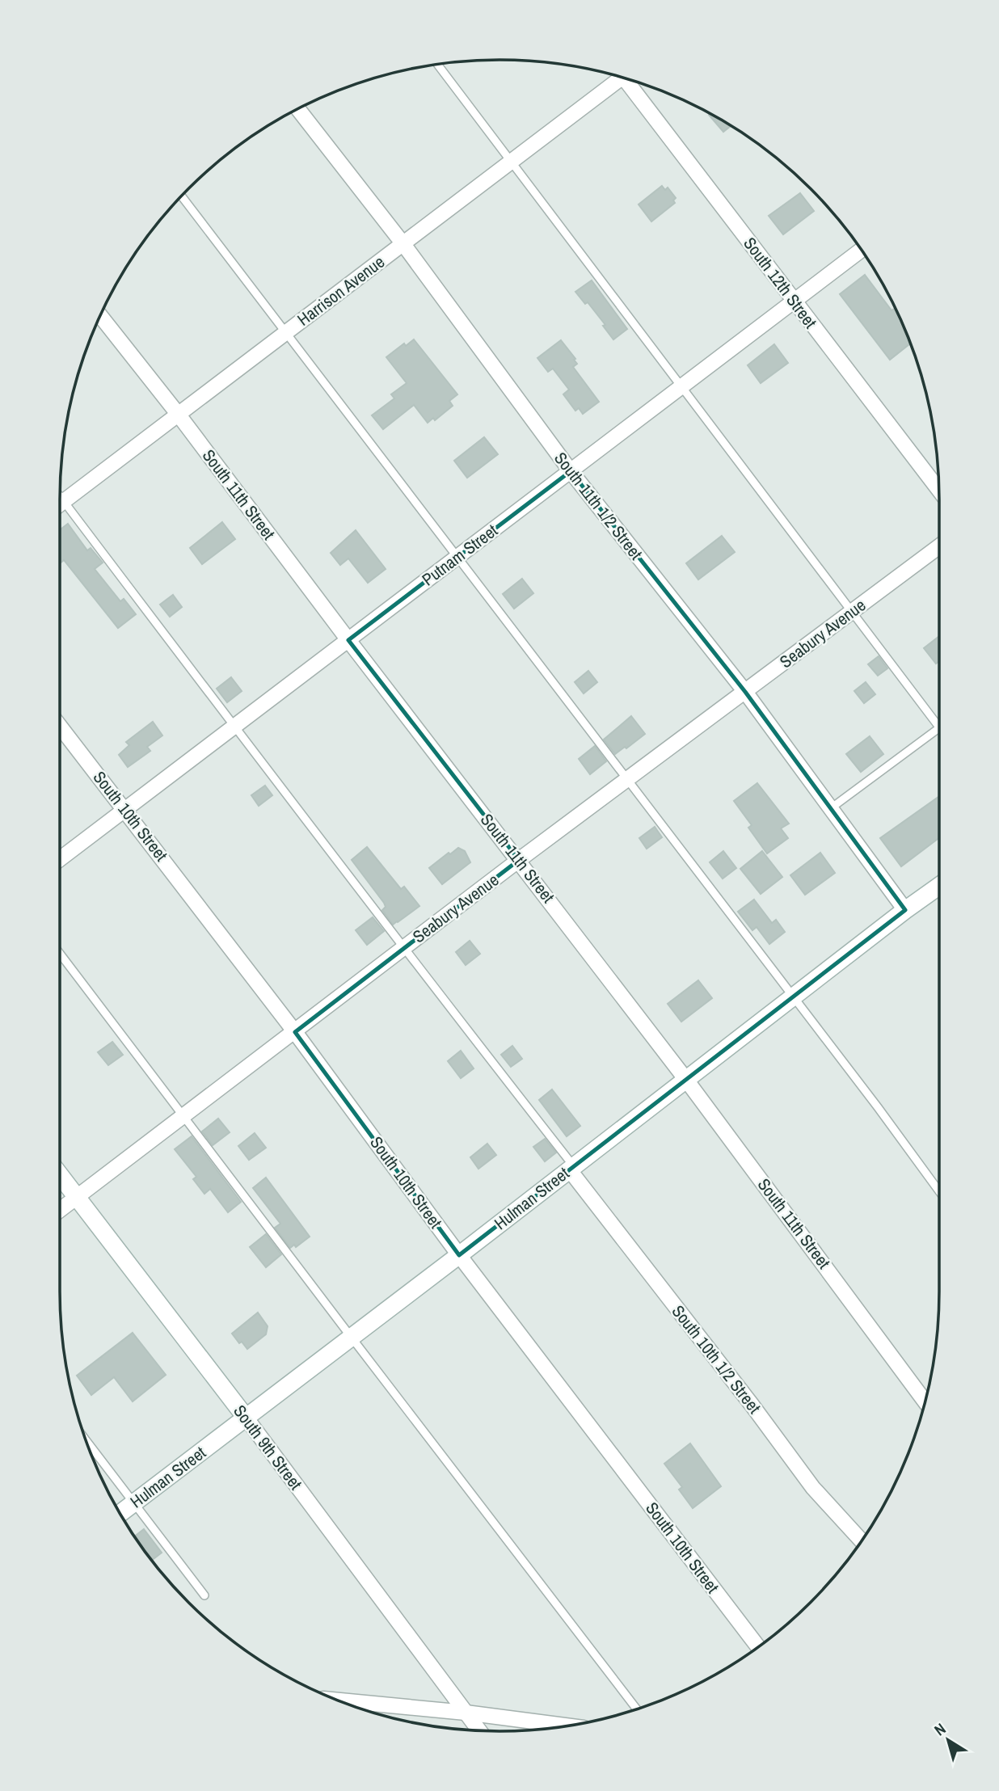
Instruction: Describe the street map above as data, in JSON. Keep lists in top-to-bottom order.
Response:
{
  "streets": {
    "street": [
      "South 12th Street",
      "Harrison Avenue",
      "South 11th Street",
      "South 11th 1/2 Street",
      "Putnam Street",
      "Seabury Avenue",
      "South 10th Street",
      "Hulman Street",
      "South 10th 1/2 Street",
      "South 9th Street"
    ]
  },
  "crossings": [
    ["South 12th Street", "Putnam Street"],
    ["Harrison Avenue", "South 11th Street"],
    ["Harrison Avenue", "South 11th 1/2 Street"],
    ["South 11th Street", "Putnam Street"],
    ["South 11th Street", "Seabury Avenue"],
    ["South 11th Street", "Hulman Street"],
    ["South 11th 1/2 Street", "Putnam Street"],
    ["South 11th 1/2 Street", "Seabury Avenue"],
    ["South 11th 1/2 Street", "Hulman Street"],
    ["Putnam Street", "South 10th Street"],
    ["Seabury Avenue", "South 10th Street"],
    ["Seabury Avenue", "South 9th Street"],
    ["South 10th Street", "Hulman Street"],
    ["Hulman Street", "South 10th 1/2 Street"],
    ["Hulman Street", "South 9th Street"]
  ],
  "north": "top left"
}
